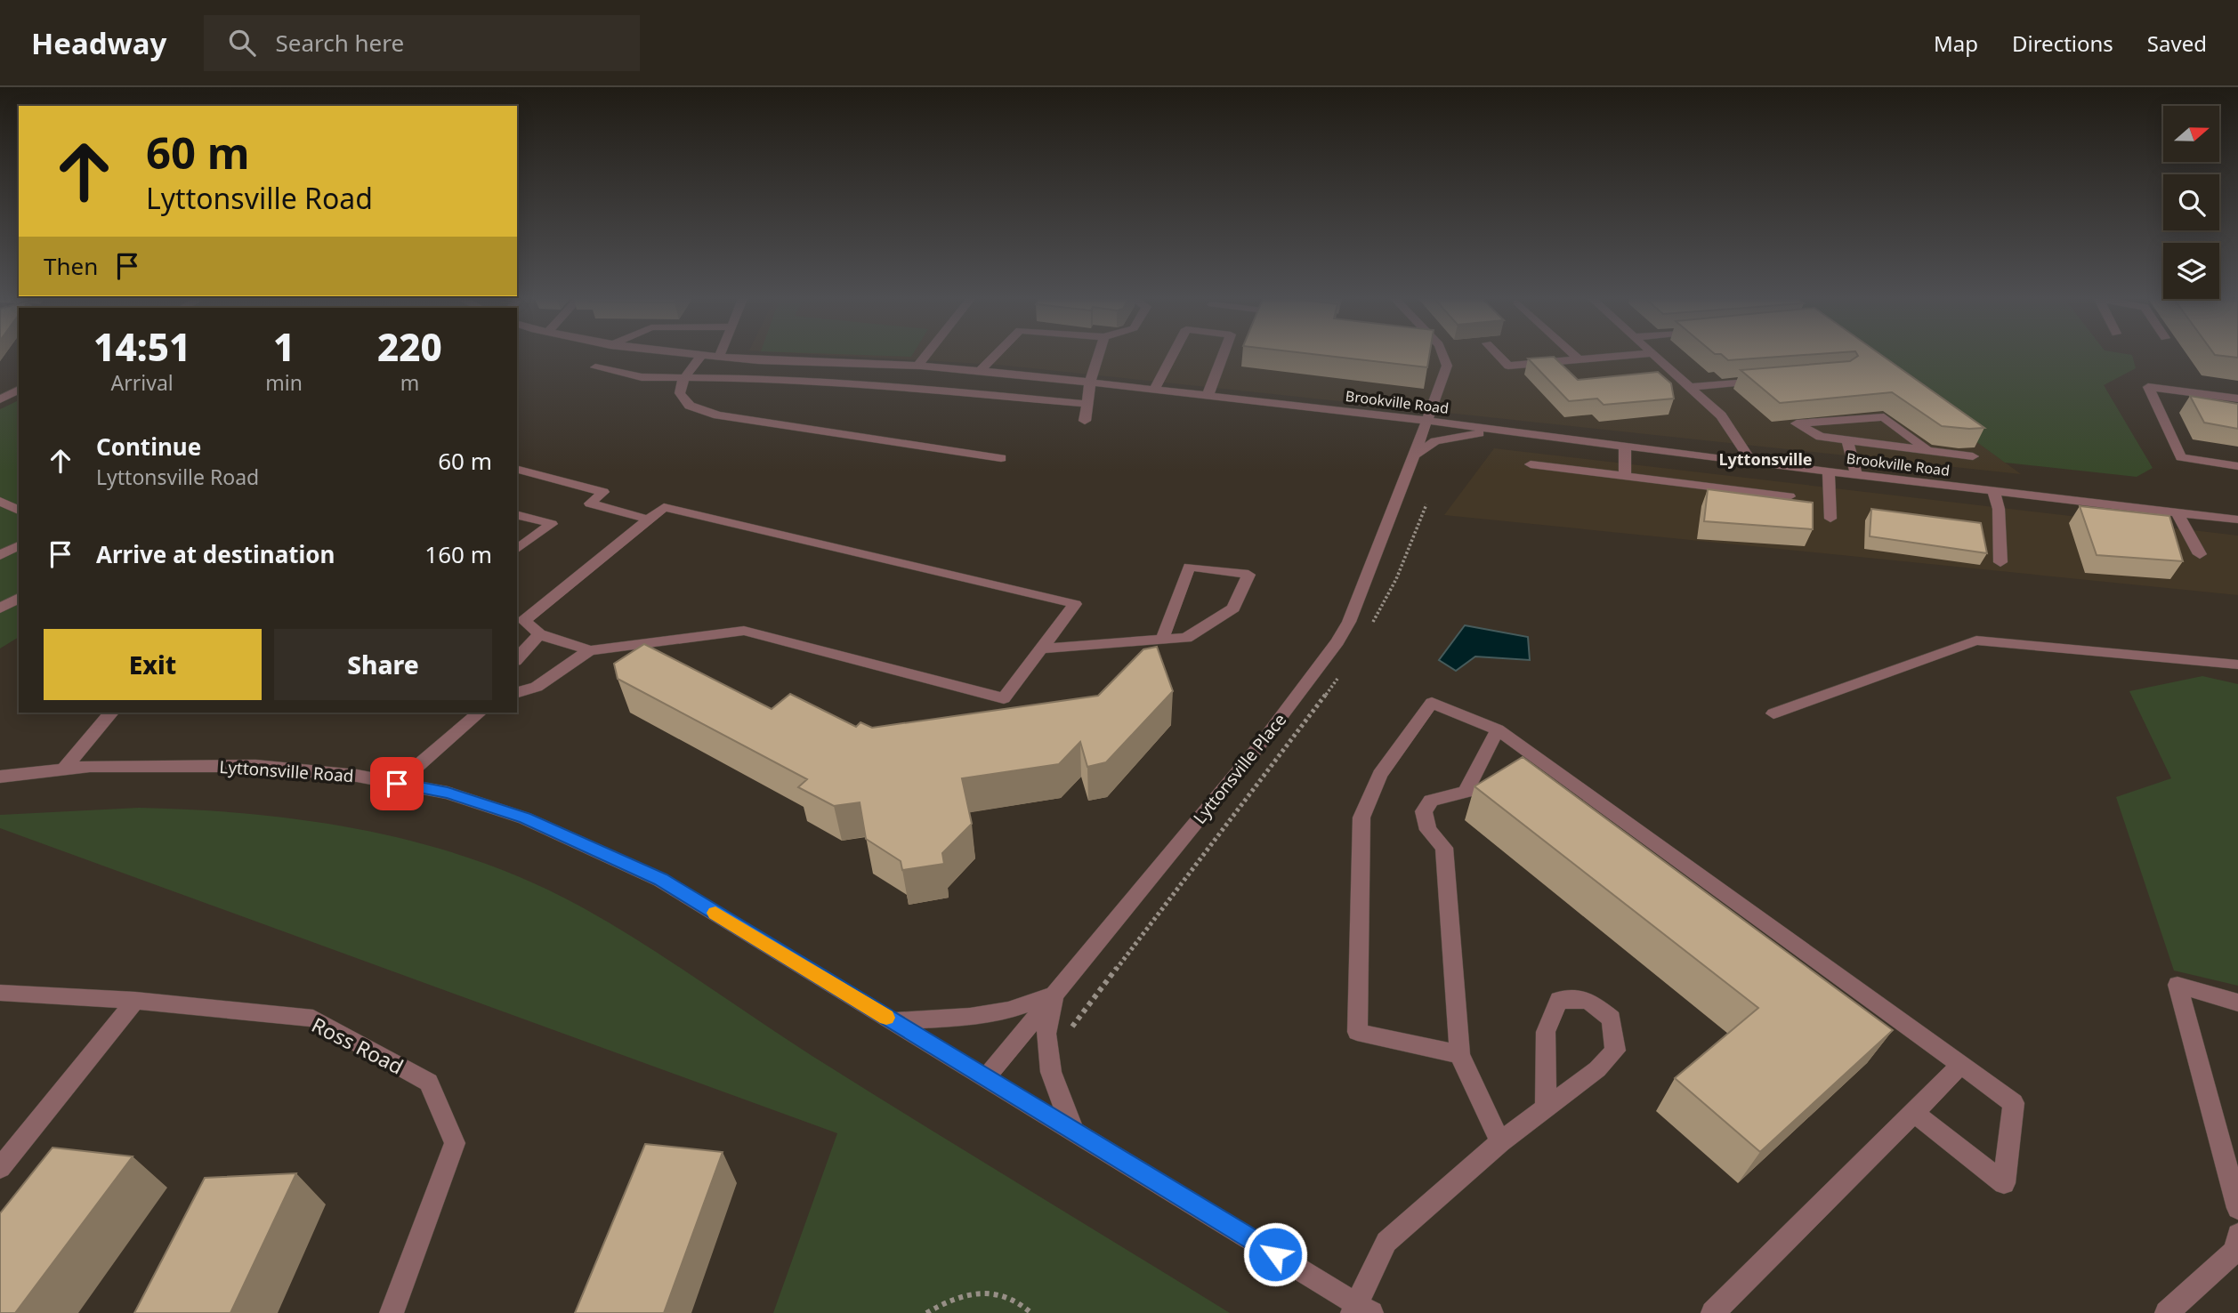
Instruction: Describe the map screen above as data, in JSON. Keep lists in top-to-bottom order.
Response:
{
  "streets": {
    "street": [
      "Brookville Road",
      "Lyttonsville Place",
      "Lyttonsville Road",
      "Ross Road"
    ]
  },
  "crossings": [
    ["Brookville Road", "Lyttonsville Place"],
    ["Lyttonsville Place", "Lyttonsville Road"]
  ],
  "districts": ["Lyttonsville"],
  "north": "right",
  "page": {
    "header": "Headway",
    "search": "Search here",
    "nav": ["Map", "Directions", "Saved"],
    "turn": ["60 m", "Lyttonsville Road"],
    "then": "Then",
    "eta": [
      "14:51",
      "Arrival",
      "1",
      "min",
      "220",
      "m"
    ],
    "list": [
      {
        "name": "Continue",
        "note": "Lyttonsville Road",
        "value": "60 m"
      },
      {
        "name": "Arrive at destination",
        "value": "160 m"
      }
    ],
    "buttons": ["Exit", "Share"]
  }
}
